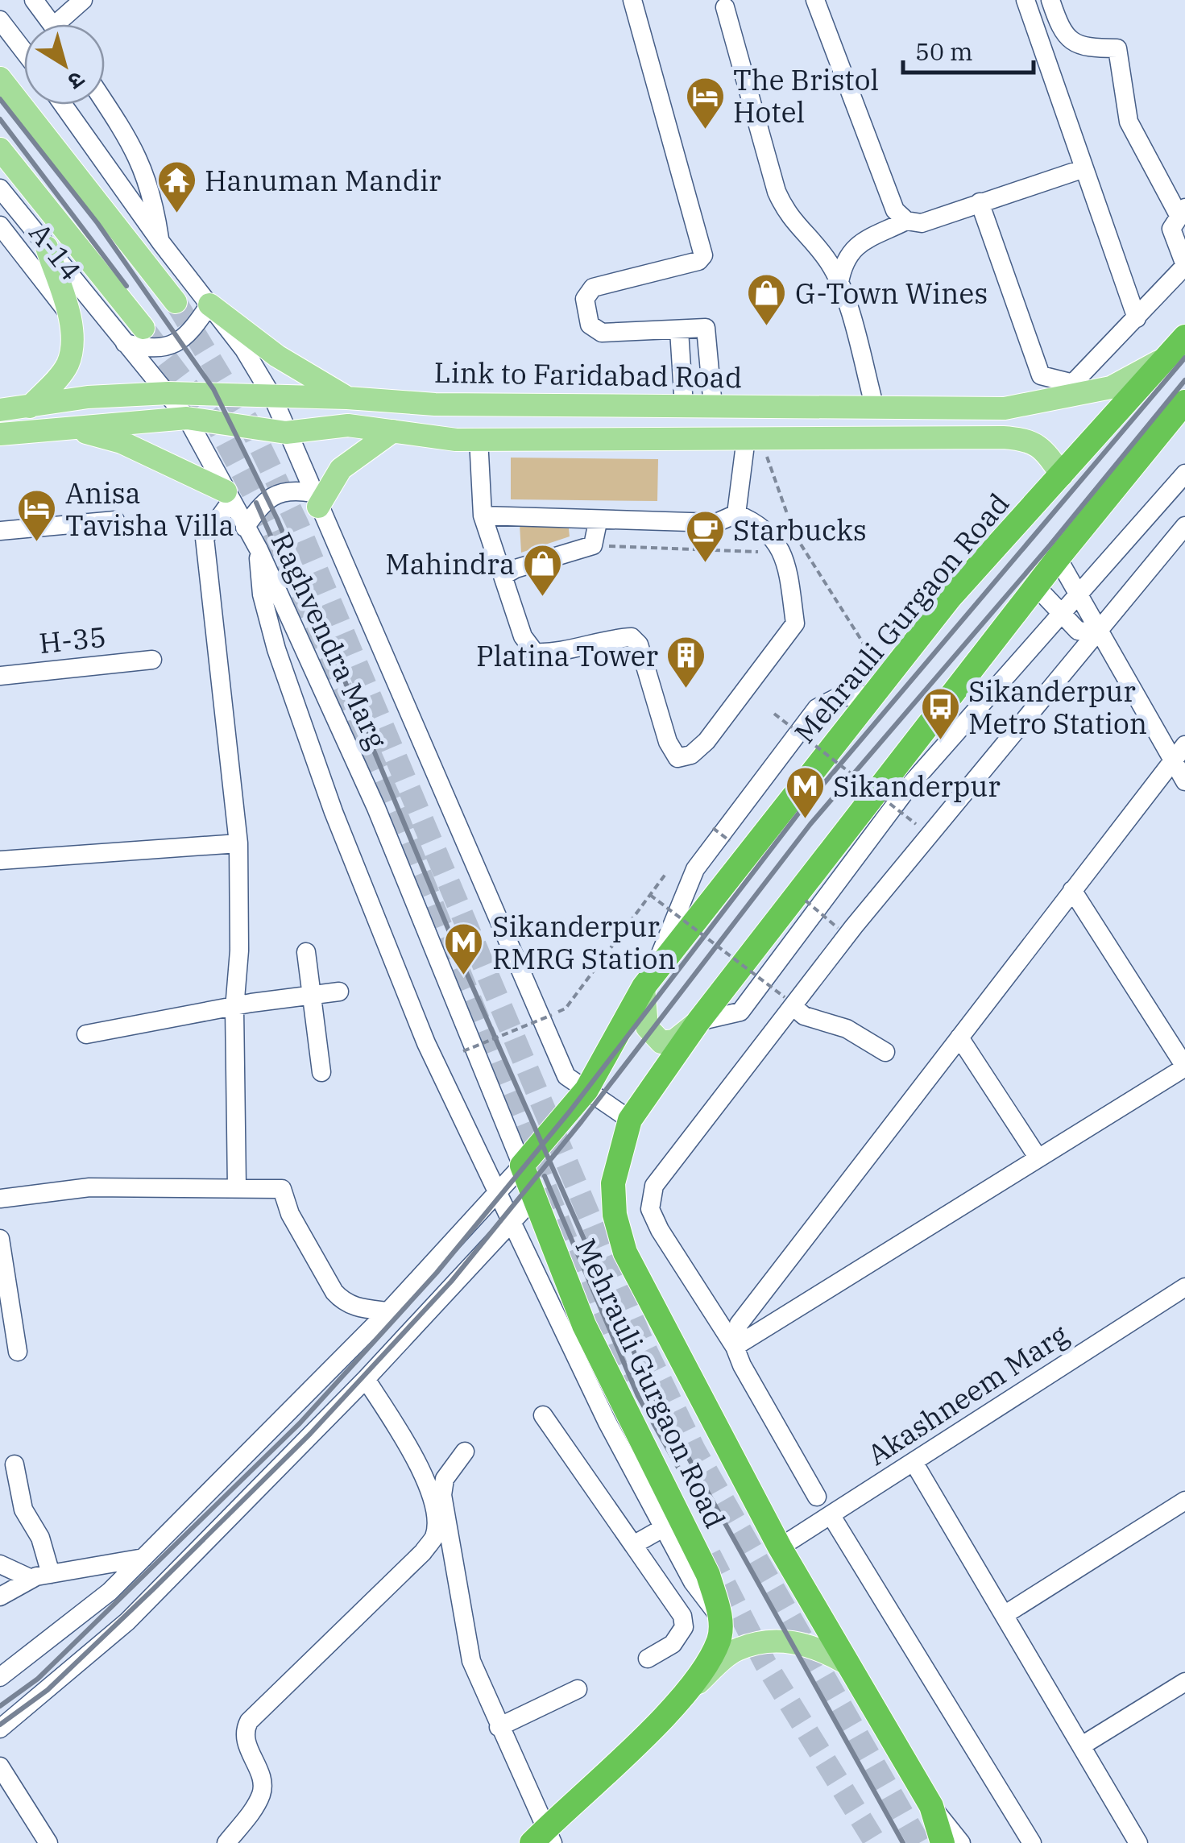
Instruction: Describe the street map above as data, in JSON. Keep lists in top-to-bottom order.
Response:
{
  "streets": {
    "highway": ["Mehrauli Gurgaon Road"],
    "main road": ["Link to Faridabad Road"],
    "street": [
      "A-14",
      "H-35",
      "Raghvendra Marg",
      "Akashneem Marg"
    ]
  },
  "crossings": [
    ["Link to Faridabad Road", "Mehrauli Gurgaon Road"],
    ["Link to Faridabad Road", "Raghvendra Marg"],
    ["Mehrauli Gurgaon Road", "Raghvendra Marg"],
    ["Mehrauli Gurgaon Road", "Akashneem Marg"]
  ],
  "places": {
    "hotel": ["The Bristol Hotel", "Anisa Tavisha Villa"],
    "temple": ["Hanuman Mandir"],
    "shop": ["G-Town Wines", "Mahindra"],
    "cafe": ["Starbucks"],
    "building": ["Platina Tower"],
    "bus stop": ["Sikanderpur Metro Station"],
    "metro station": ["Sikanderpur", "Sikanderpur RMRG Station"]
  },
  "scale_bar": "50 m",
  "north": "bottom right"
}
